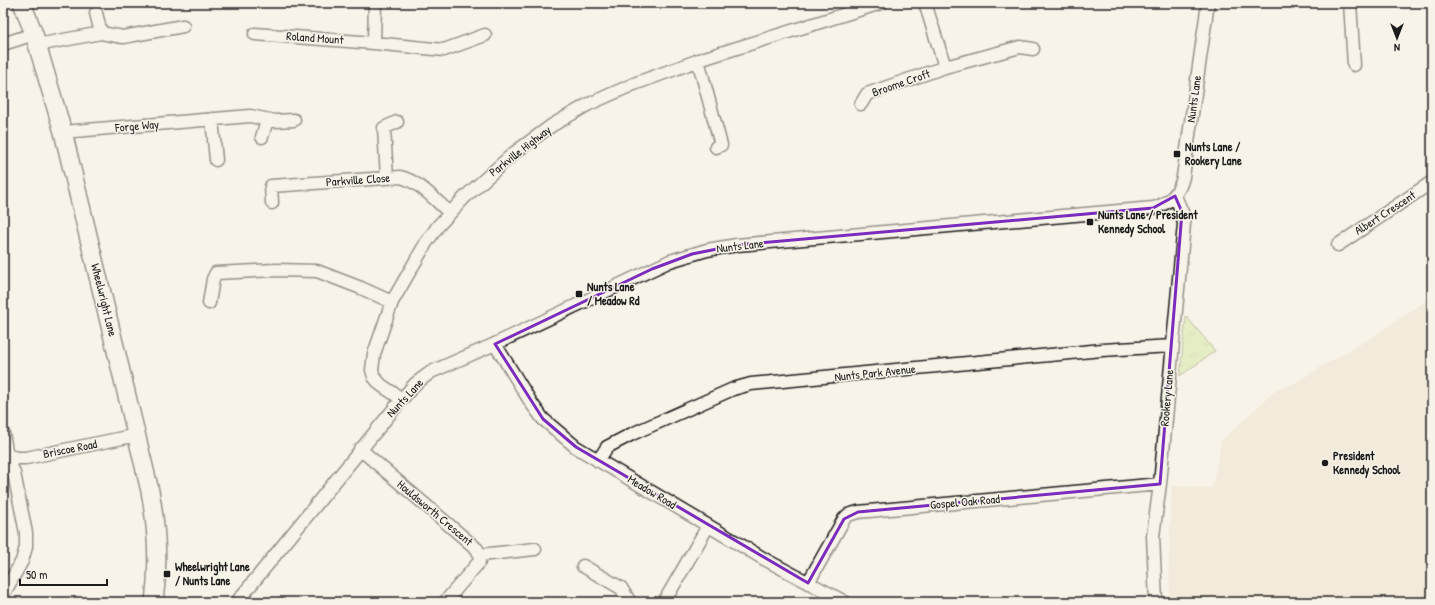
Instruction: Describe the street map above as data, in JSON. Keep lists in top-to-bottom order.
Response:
{
  "streets": {
    "street": [
      "Roland Mount",
      "Broome Croft",
      "Nunts Lane",
      "Forge Way",
      "Parkville Highway",
      "Parkville Close",
      "Albert Crescent",
      "Wheelwright Lane",
      "Nunts Park Avenue",
      "Rookery Lane",
      "Briscoe Road",
      "Meadow Road",
      "Gospel Oak Road",
      "Houldsworth Crescent"
    ]
  },
  "crossings": [
    ["Nunts Lane", "Parkville Highway"],
    ["Nunts Lane", "Rookery Lane"],
    ["Nunts Lane", "Meadow Road"],
    ["Nunts Lane", "Houldsworth Crescent"],
    ["Forge Way", "Wheelwright Lane"],
    ["Parkville Highway", "Parkville Close"],
    ["Wheelwright Lane", "Briscoe Road"],
    ["Nunts Park Avenue", "Rookery Lane"],
    ["Nunts Park Avenue", "Meadow Road"],
    ["Rookery Lane", "Gospel Oak Road"],
    ["Meadow Road", "Gospel Oak Road"]
  ],
  "places": {
    "transit": [
      "Nunts Lane / Rookery Lane",
      "Nunts Lane / President Kennedy School",
      "Nunts Lane / Meadow Rd",
      "Wheelwright Lane / Nunts Lane"
    ],
    "other": ["President Kennedy School"]
  },
  "scale_bar": "50 m",
  "north": "bottom"
}
